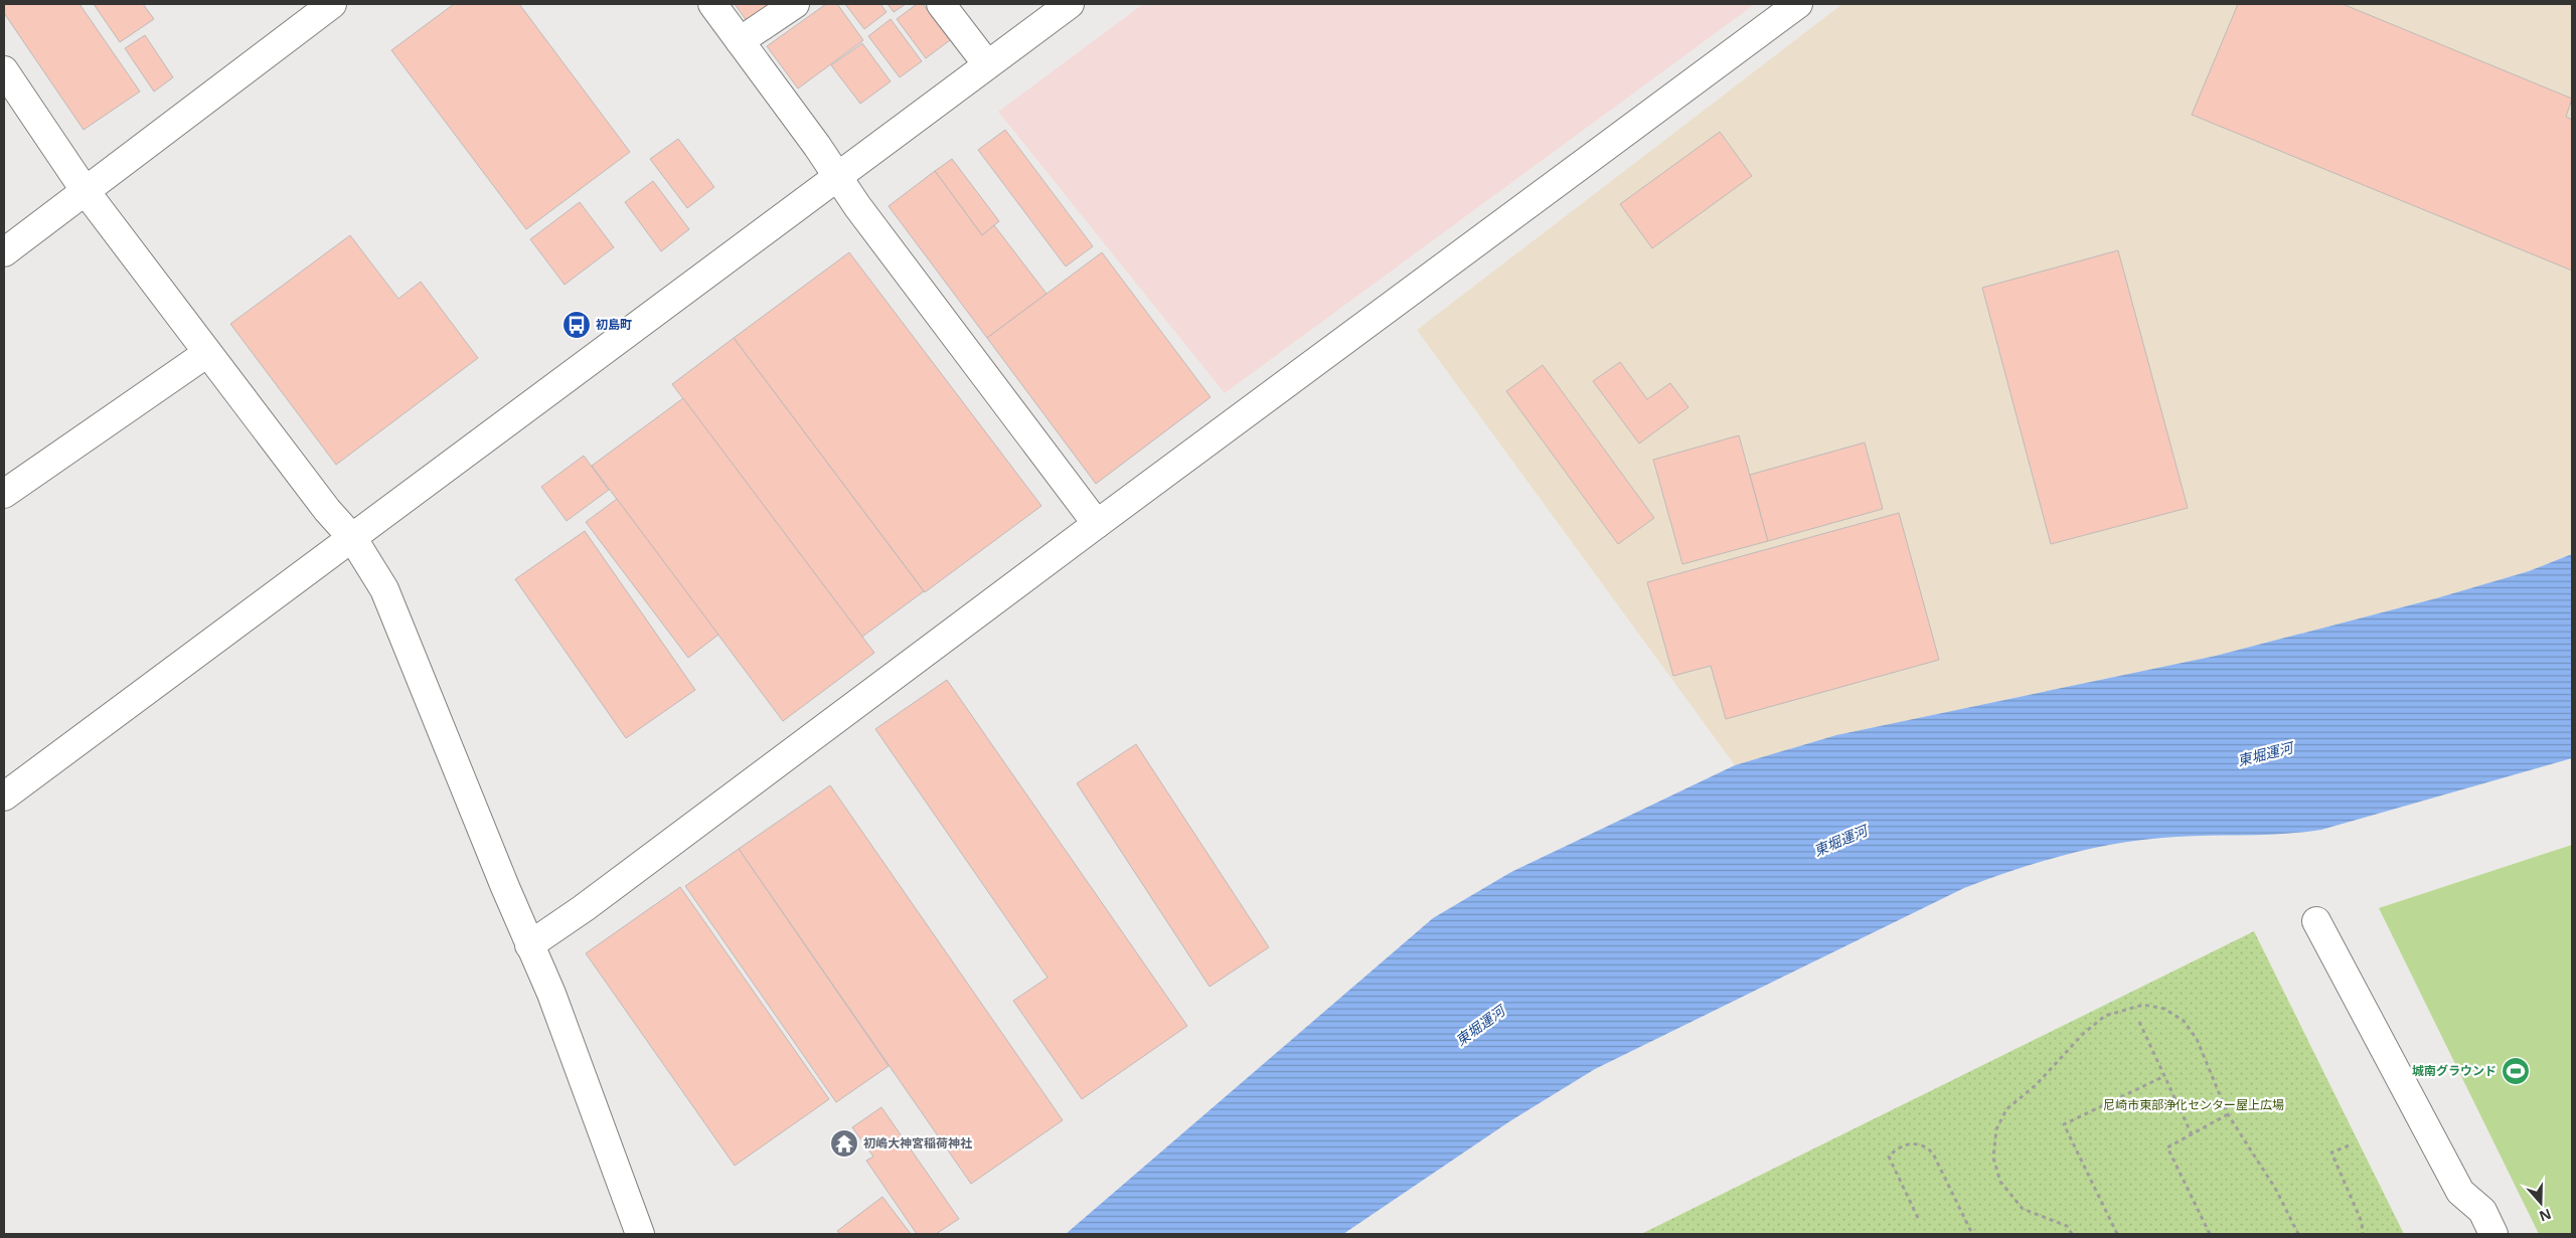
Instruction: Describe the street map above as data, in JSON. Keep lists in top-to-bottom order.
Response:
{
  "water": ["東堀運河"],
  "parks": ["尼崎市東部浄化センター屋上広場"],
  "places": {
    "bus stop": ["初島町"],
    "sports": ["城南グラウンド"],
    "temple": ["初嶋大神宮稲荷神社"]
  },
  "north": "bottom"
}
